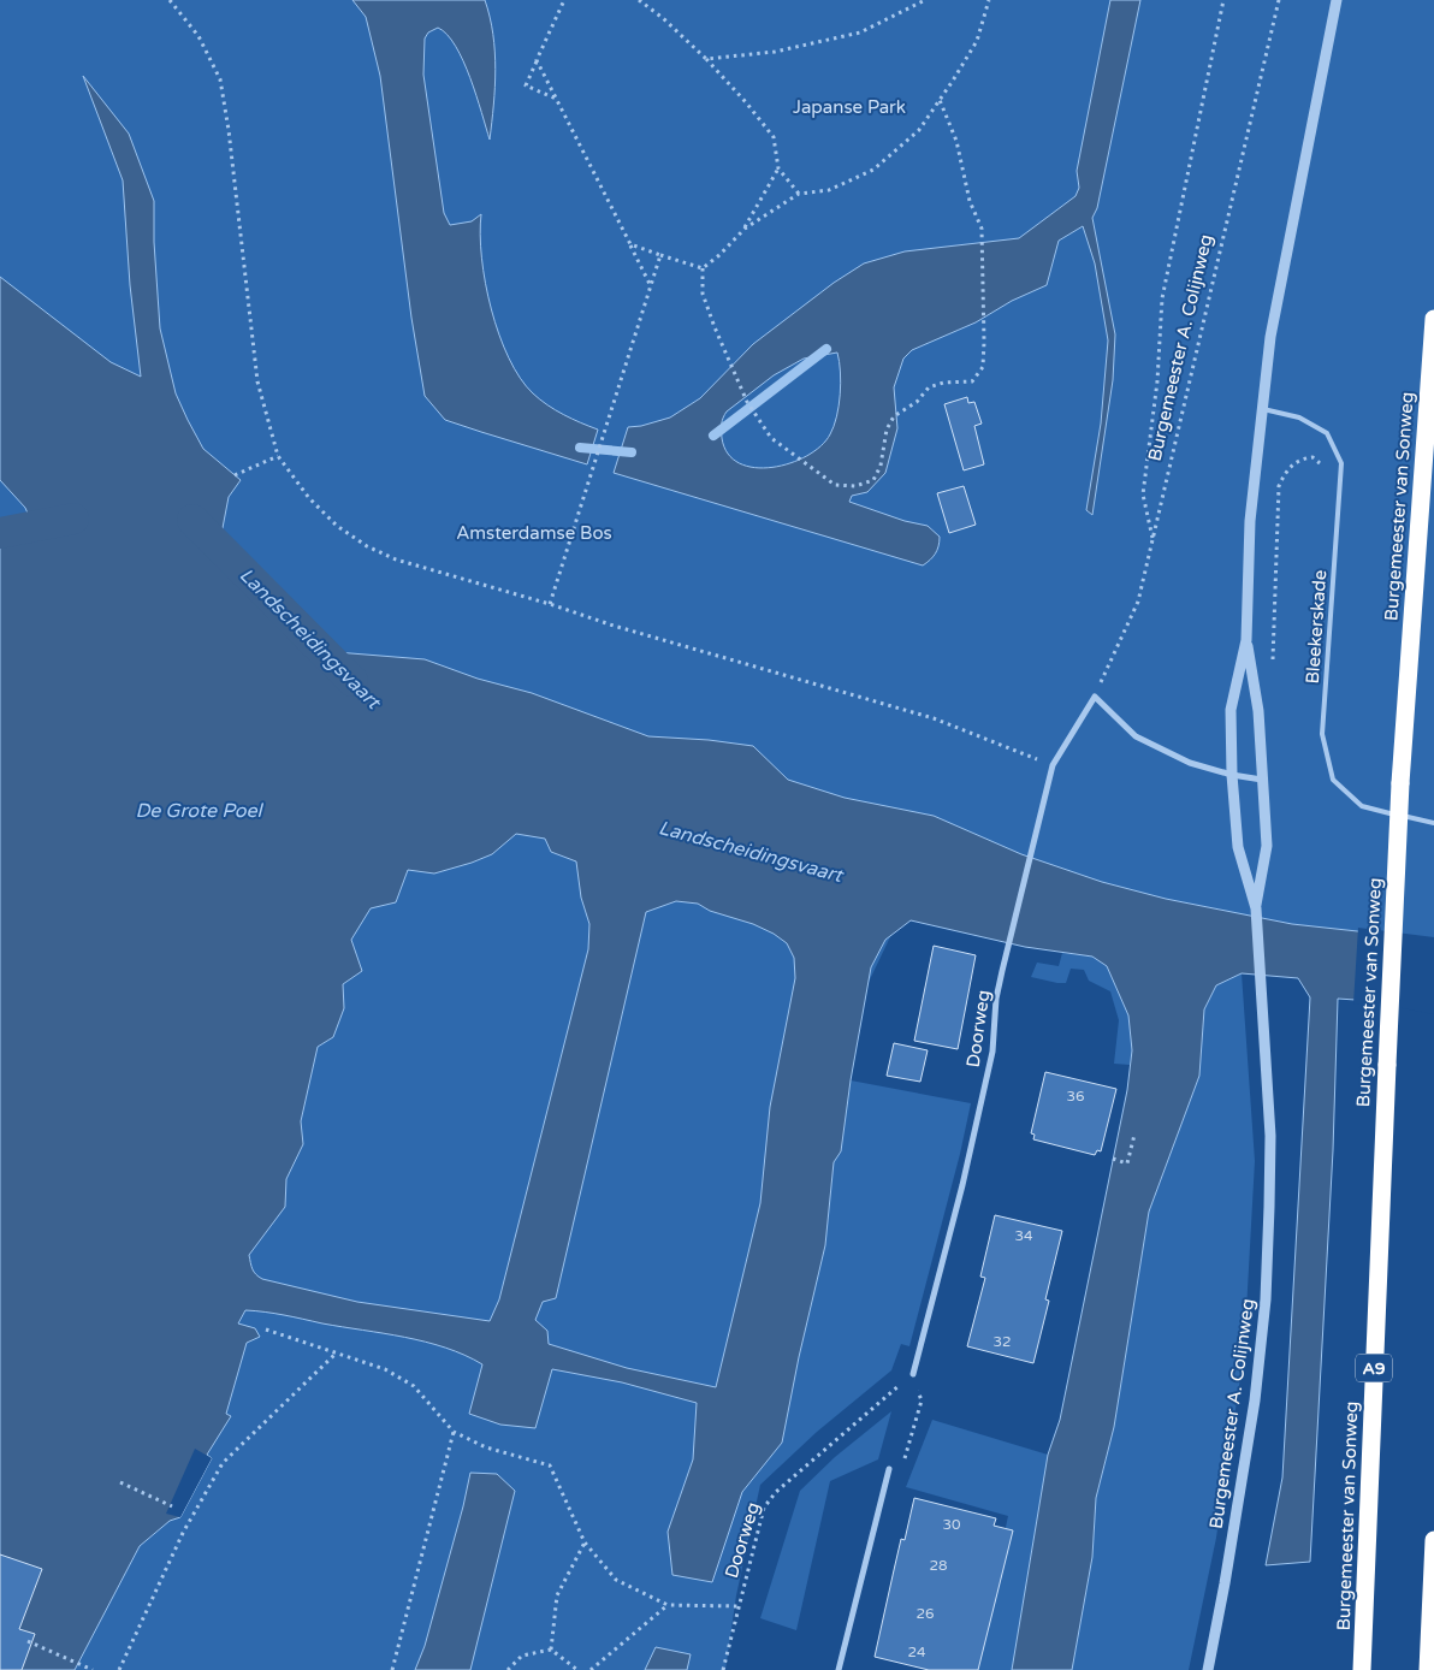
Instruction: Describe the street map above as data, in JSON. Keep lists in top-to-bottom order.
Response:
{
  "streets": {
    "highway": ["Burgemeester van Sonweg", "A9"],
    "street": ["Burgemeester A. Colijnweg", "Doorweg"],
    "lane": ["Bleekerskade"]
  },
  "crossings": [
    ["Burgemeester A. Colijnweg", "Bleekerskade"],
    ["Burgemeester A. Colijnweg", "Doorweg"]
  ],
  "water": ["Landscheidingsvaart", "De Grote Poel"],
  "parks": ["Japanse Park", "Amsterdamse Bos"],
  "house_numbers": [
    "36",
    "34",
    "32",
    "30",
    "28",
    "26",
    "24"
  ]
}
